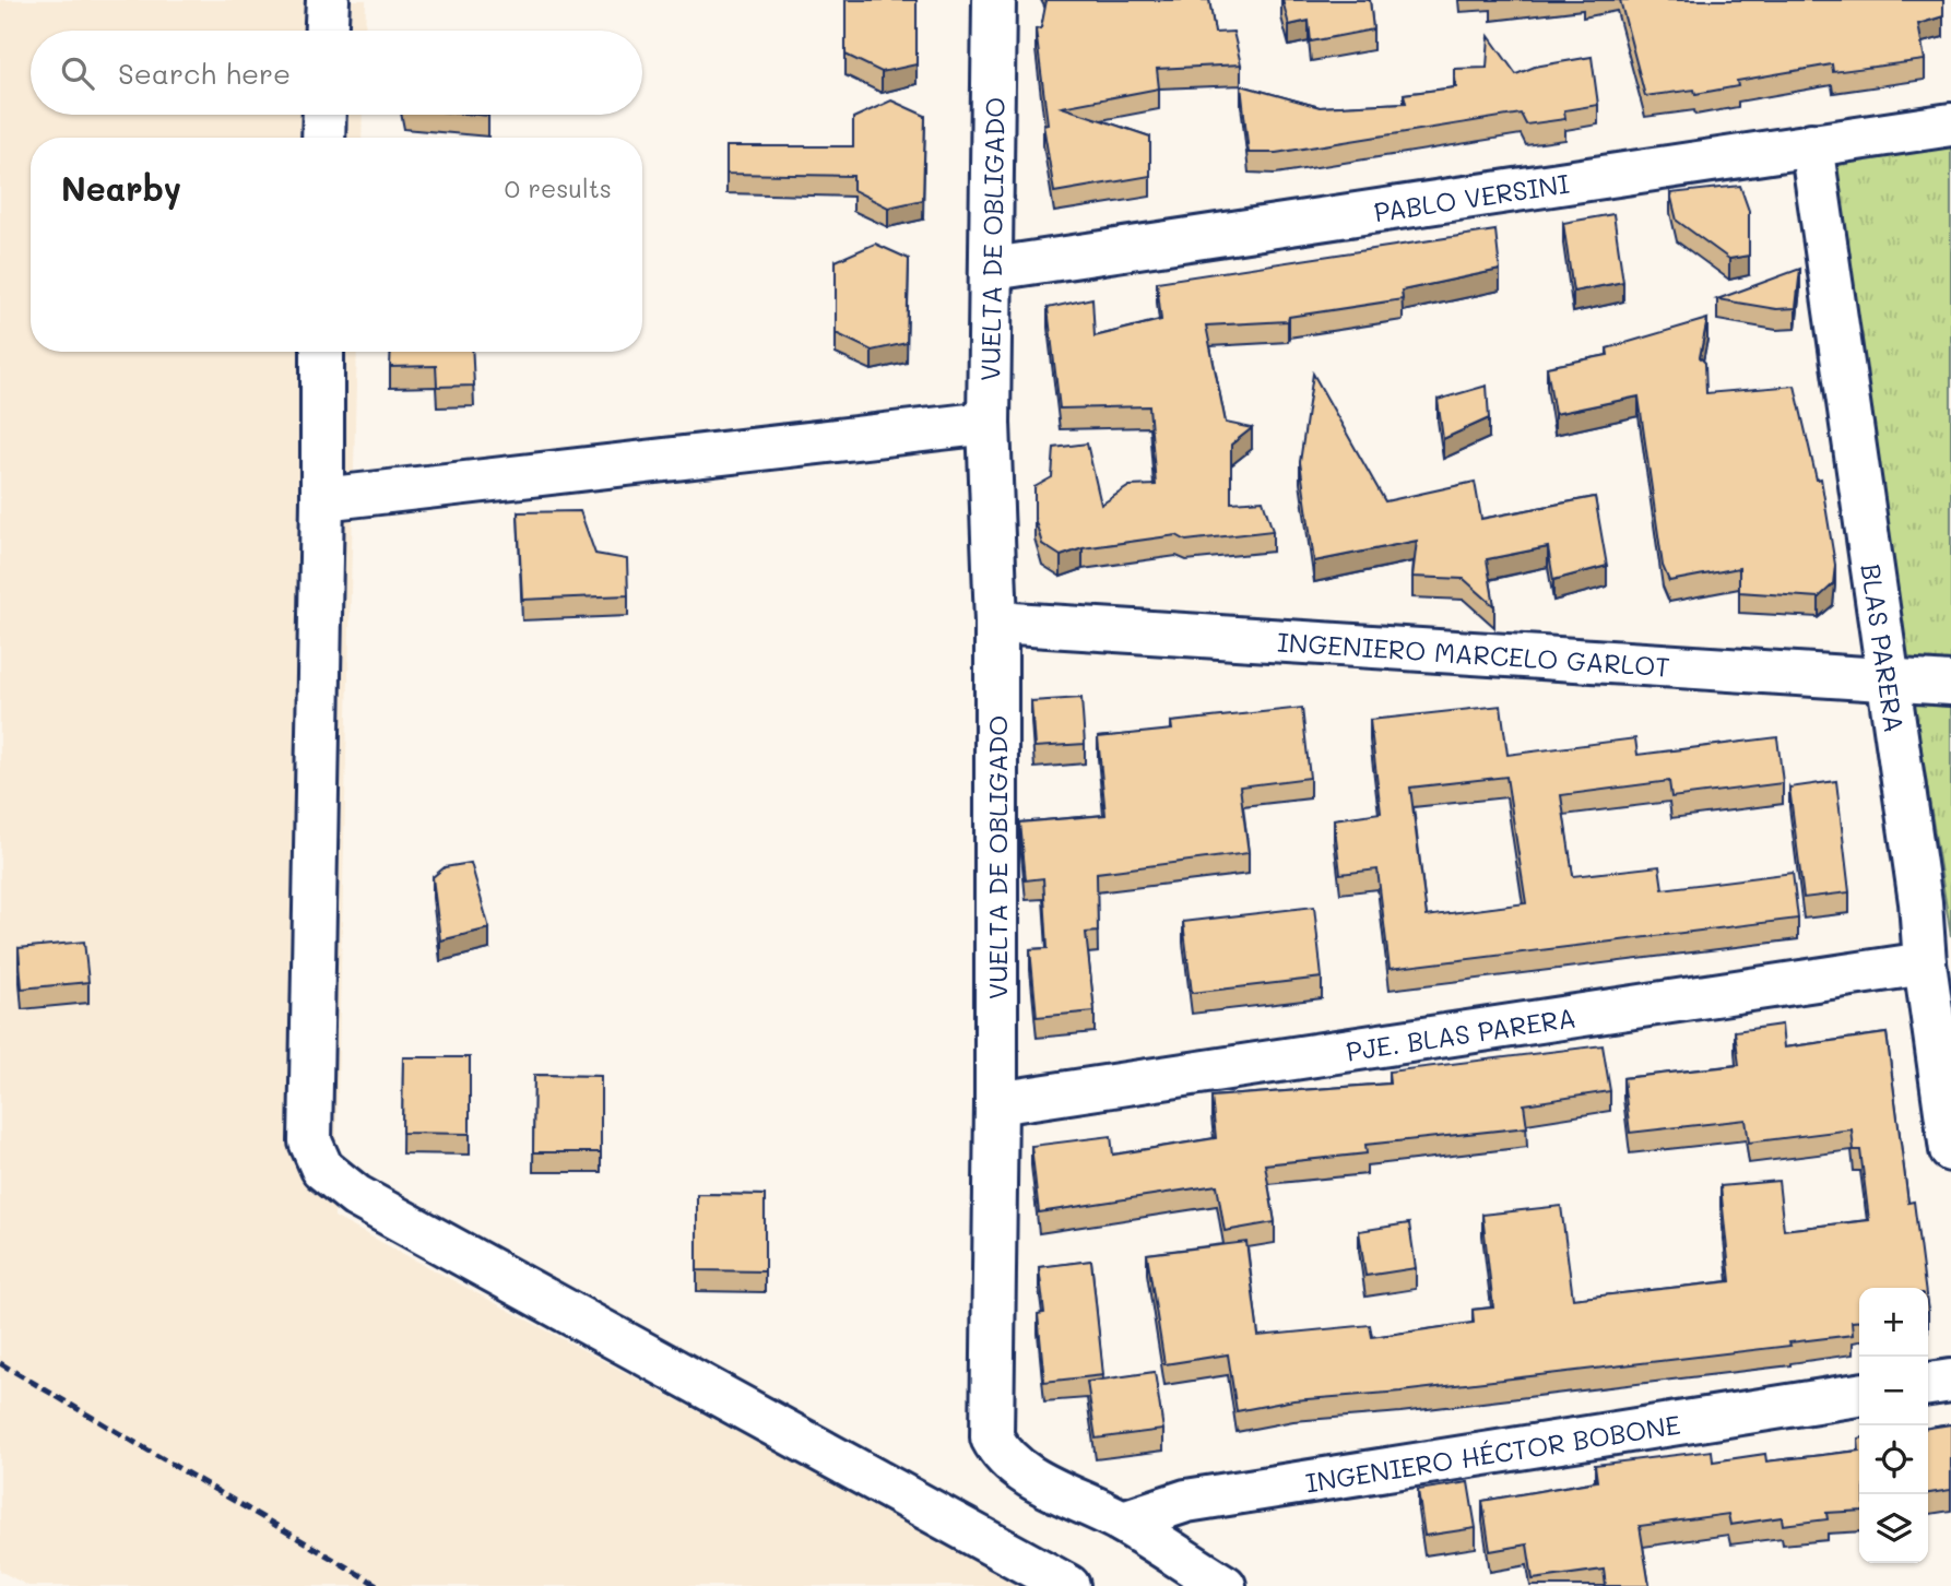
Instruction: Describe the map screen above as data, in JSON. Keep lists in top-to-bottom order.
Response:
{
  "streets": {
    "street": [
      "PABLO VERSINI",
      "VUELTA DE OBLIGADO",
      "BLAS PARERA",
      "INGENIERO MARCELO GARLOT",
      "PJE. BLAS PARERA",
      "INGENIERO HÉCTOR BOBONE"
    ]
  },
  "crossings": [
    ["PABLO VERSINI", "VUELTA DE OBLIGADO"],
    ["PABLO VERSINI", "BLAS PARERA"],
    ["VUELTA DE OBLIGADO", "INGENIERO MARCELO GARLOT"],
    ["VUELTA DE OBLIGADO", "PJE. BLAS PARERA"],
    ["VUELTA DE OBLIGADO", "INGENIERO HÉCTOR BOBONE"],
    ["BLAS PARERA", "INGENIERO MARCELO GARLOT"],
    ["BLAS PARERA", "PJE. BLAS PARERA"]
  ],
  "page": {
    "search": "Search here",
    "heading": ["Nearby", "0 results"],
    "map_buttons": ["+", "−"]
  }
}
